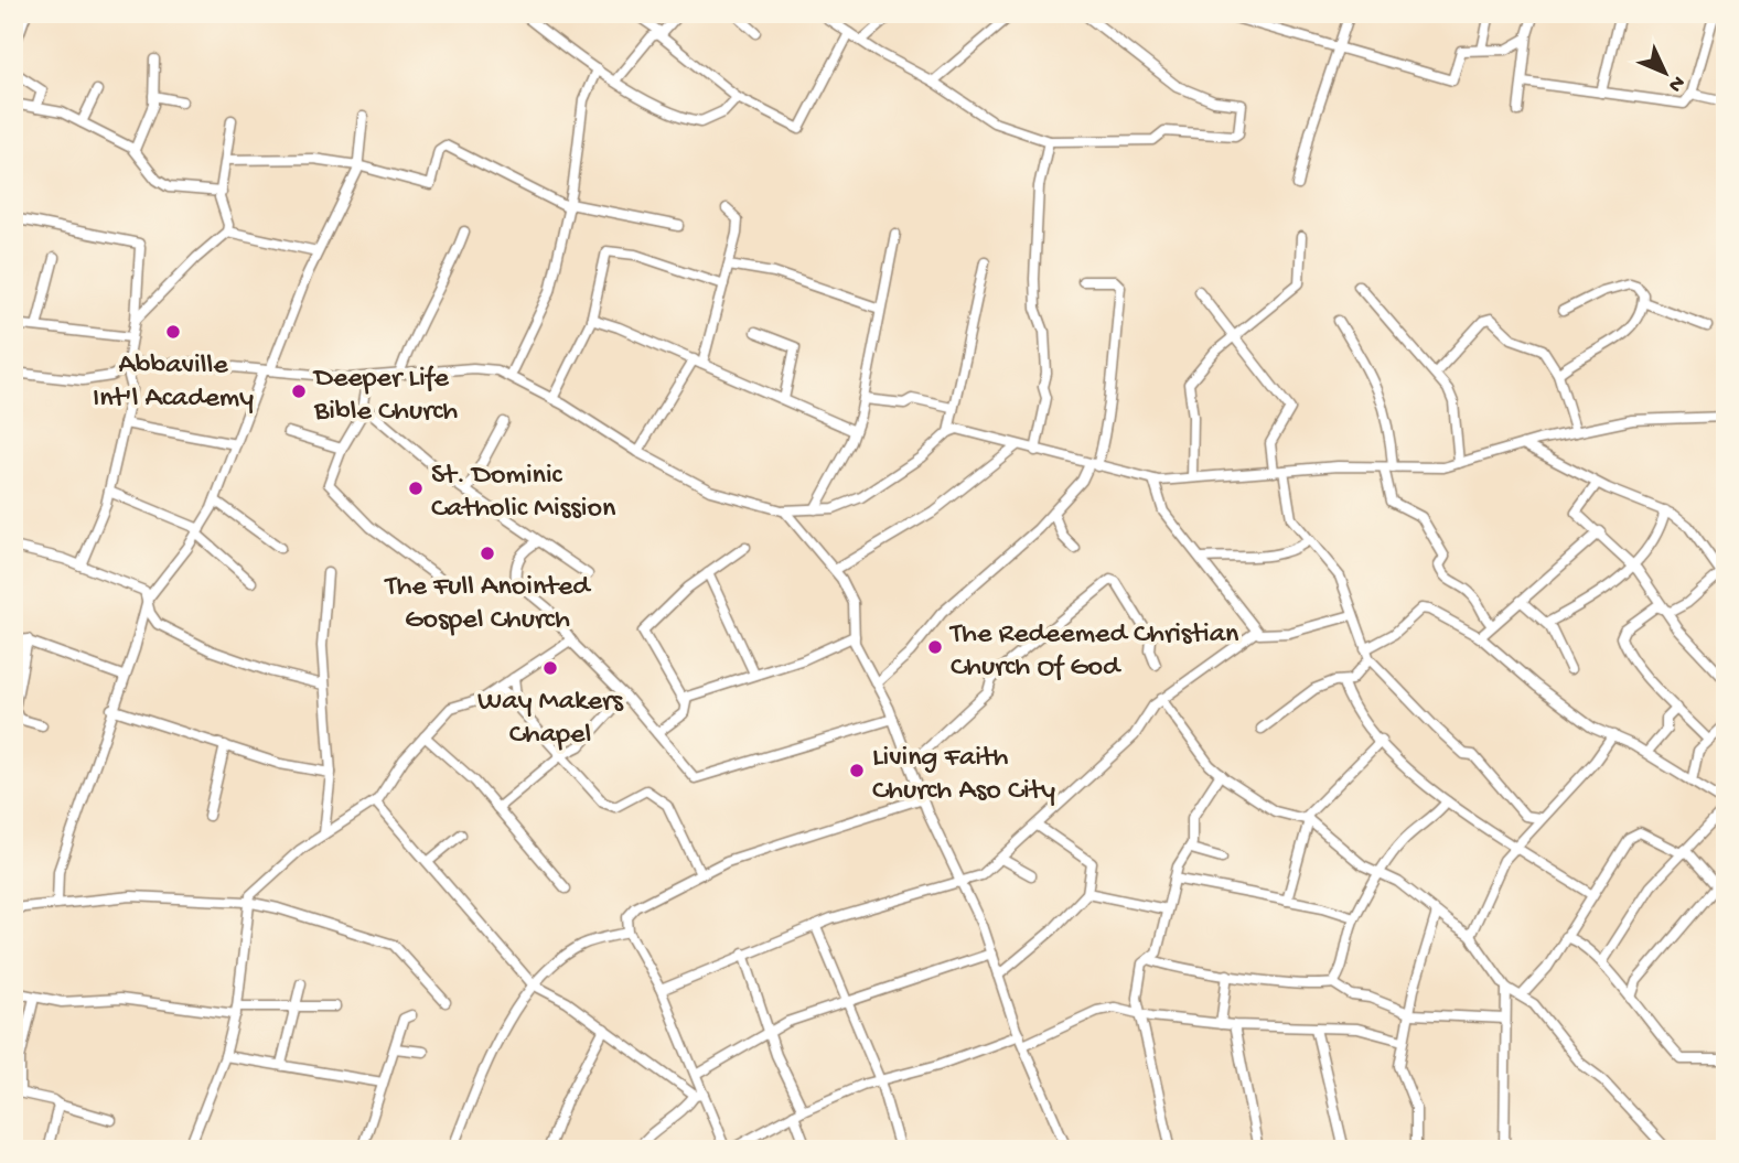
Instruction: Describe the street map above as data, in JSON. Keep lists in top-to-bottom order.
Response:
{
  "places": [
    "Abbaville Int'l Academy",
    "Deeper Life Bible Church",
    "St. Dominic Catholic Mission",
    "The Full Anointed Gospel Church",
    "The Redeemed Christian Church Of God",
    "Way Makers Chapel",
    "Living Faith Church Aso City"
  ],
  "north": "bottom right"
}
